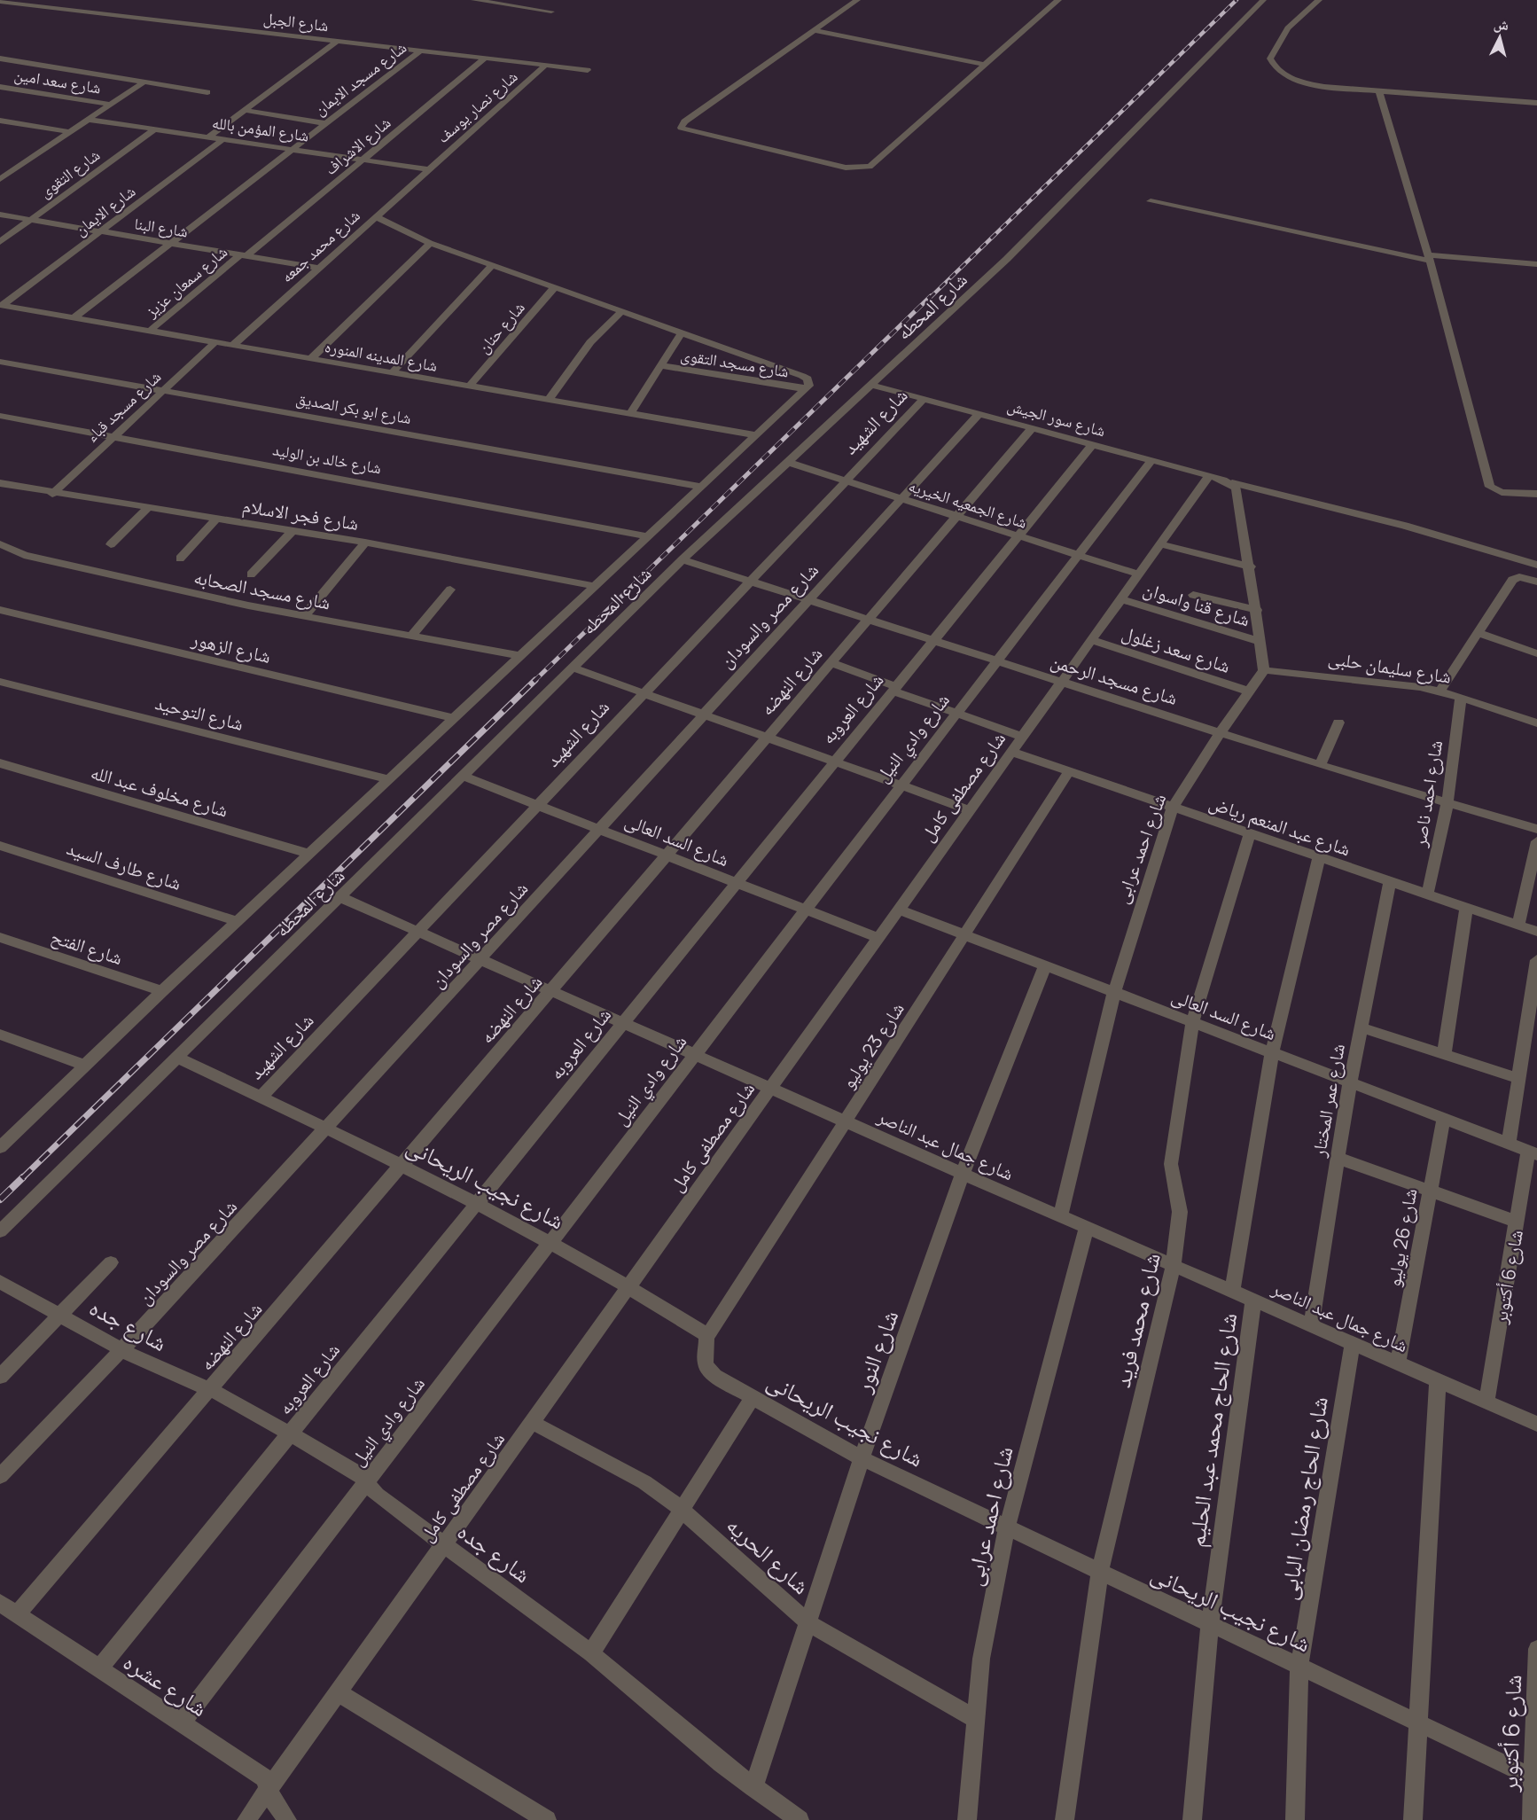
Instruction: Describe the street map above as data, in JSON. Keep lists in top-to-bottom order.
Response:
{
  "streets": {
    "street": [
      "شارع الجبل",
      "شارع مسجد الايمان",
      "شارع سعد امين",
      "شارع نصار يوسف",
      "شارع المؤمن بالله",
      "شارع الاشراف",
      "شارع التقوى",
      "شارع الايمان",
      "شارع البنا",
      "شارع محمد جمعه",
      "شارع سمعان عزيز",
      "شارع المحطه",
      "شارع حنان",
      "شارع المدينه المنوره",
      "شارع مسجد التقوى",
      "شارع مسجد قباء",
      "شارع ابو بكر الصديق",
      "شارع سور الجيش",
      "شارع الشهيد",
      "شارع خالد بن الوليد",
      "شارع الجمعيه الخيريه",
      "شارع فجر الاسلام",
      "شارع مسجد الصحابه",
      "شارع قنا واسوان",
      "شارع مصر والسودان",
      "شارع الزهور",
      "شارع سعد زغلول",
      "شارع سليمان حلبى",
      "شارع مسجد الرحمن",
      "شارع النهضه",
      "شارع العروبه",
      "شارع التوحيد",
      "شارع وادي النيل",
      "شارع مصطفى كامل",
      "شارع مخلوف عبد الله",
      "شارع احمد ناصر",
      "شارع عبد المنعم رياض",
      "شارع السد العالى",
      "شارع احمد عرابى",
      "شارع طارف السيد",
      "شارع الفتح",
      "شارع 23 يوليو",
      "شارع عمر المختار",
      "شارع جمال عبد الناصر",
      "شارع نجيب الريحانى",
      "شارع 26 يوليو",
      "شارع 6 أكتوبر",
      "شارع محمد فريد",
      "شارع جده",
      "شارع النور",
      "شارع الحاج محمد عبد الحليم",
      "شارع الحاج رمضان البابى",
      "شارع الحريه",
      "شارع عشره"
    ]
  },
  "crossings": [
    ["شارع الجبل", "شارع مسجد الايمان"],
    ["شارع الجبل", "شارع نصار يوسف"],
    ["شارع الجبل", "شارع الاشراف"],
    ["شارع مسجد الايمان", "شارع المؤمن بالله"],
    ["شارع مسجد الايمان", "شارع البنا"],
    ["شارع مسجد الايمان", "شارع المدينه المنوره"],
    ["شارع نصار يوسف", "شارع المؤمن بالله"],
    ["شارع نصار يوسف", "شارع محمد جمعه"],
    ["شارع المؤمن بالله", "شارع الاشراف"],
    ["شارع المؤمن بالله", "شارع التقوى"],
    ["شارع المؤمن بالله", "شارع الايمان"],
    ["شارع المؤمن بالله", "شارع محمد جمعه"],
    ["شارع الاشراف", "شارع البنا"],
    ["شارع الاشراف", "شارع سمعان عزيز"],
    ["شارع التقوى", "شارع البنا"],
    ["شارع الايمان", "شارع البنا"],
    ["شارع الايمان", "شارع المدينه المنوره"],
    ["شارع البنا", "شارع محمد جمعه"],
    ["شارع البنا", "شارع سمعان عزيز"],
    ["شارع محمد جمعه", "شارع المدينه المنوره"],
    ["شارع سمعان عزيز", "شارع المدينه المنوره"],
    ["شارع المحطه", "شارع المدينه المنوره"],
    ["شارع المحطه", "شارع مسجد التقوى"],
    ["شارع المحطه", "شارع ابو بكر الصديق"],
    ["شارع المحطه", "شارع سور الجيش"],
    ["شارع المحطه", "شارع خالد بن الوليد"],
    ["شارع المحطه", "شارع الجمعيه الخيريه"],
    ["شارع المحطه", "شارع فجر الاسلام"],
    ["شارع المحطه", "شارع مسجد الصحابه"],
    ["شارع المحطه", "شارع الزهور"],
    ["شارع المحطه", "شارع مسجد الرحمن"],
    ["شارع المحطه", "شارع التوحيد"],
    ["شارع المحطه", "شارع مخلوف عبد الله"],
    ["شارع المحطه", "شارع السد العالى"],
    ["شارع المحطه", "شارع طارف السيد"],
    ["شارع المحطه", "شارع الفتح"],
    ["شارع المحطه", "شارع جمال عبد الناصر"],
    ["شارع المحطه", "شارع نجيب الريحانى"],
    ["شارع حنان", "شارع المدينه المنوره"],
    ["شارع المدينه المنوره", "شارع مسجد قباء"],
    ["شارع مسجد قباء", "شارع ابو بكر الصديق"],
    ["شارع مسجد قباء", "شارع خالد بن الوليد"],
    ["شارع مسجد قباء", "شارع فجر الاسلام"],
    ["شارع سور الجيش", "شارع الشهيد"],
    ["شارع سور الجيش", "شارع مصر والسودان"],
    ["شارع سور الجيش", "شارع النهضه"],
    ["شارع سور الجيش", "شارع العروبه"],
    ["شارع سور الجيش", "شارع وادي النيل"],
    ["شارع سور الجيش", "شارع مصطفى كامل"],
    ["شارع الشهيد", "شارع الجمعيه الخيريه"],
    ["شارع الشهيد", "شارع مسجد الرحمن"],
    ["شارع الشهيد", "شارع السد العالى"],
    ["شارع الشهيد", "شارع جمال عبد الناصر"],
    ["شارع الشهيد", "شارع نجيب الريحانى"],
    ["شارع الجمعيه الخيريه", "شارع مصر والسودان"],
    ["شارع الجمعيه الخيريه", "شارع النهضه"],
    ["شارع الجمعيه الخيريه", "شارع العروبه"],
    ["شارع الجمعيه الخيريه", "شارع وادي النيل"],
    ["شارع الجمعيه الخيريه", "شارع مصطفى كامل"],
    ["شارع قنا واسوان", "شارع مصطفى كامل"],
    ["شارع مصر والسودان", "شارع مسجد الرحمن"],
    ["شارع مصر والسودان", "شارع السد العالى"],
    ["شارع مصر والسودان", "شارع جمال عبد الناصر"],
    ["شارع مصر والسودان", "شارع نجيب الريحانى"],
    ["شارع مصر والسودان", "شارع جده"],
    ["شارع سعد زغلول", "شارع مصطفى كامل"],
    ["شارع سعد زغلول", "شارع احمد عرابى"],
    ["شارع سليمان حلبى", "شارع احمد ناصر"],
    ["شارع سليمان حلبى", "شارع احمد عرابى"],
    ["شارع مسجد الرحمن", "شارع النهضه"],
    ["شارع مسجد الرحمن", "شارع العروبه"],
    ["شارع مسجد الرحمن", "شارع وادي النيل"],
    ["شارع مسجد الرحمن", "شارع مصطفى كامل"],
    ["شارع مسجد الرحمن", "شارع احمد ناصر"],
    ["شارع مسجد الرحمن", "شارع احمد عرابى"],
    ["شارع النهضه", "شارع السد العالى"],
    ["شارع النهضه", "شارع جمال عبد الناصر"],
    ["شارع النهضه", "شارع نجيب الريحانى"],
    ["شارع النهضه", "شارع جده"],
    ["شارع النهضه", "شارع عشره"],
    ["شارع العروبه", "شارع السد العالى"],
    ["شارع العروبه", "شارع جمال عبد الناصر"],
    ["شارع العروبه", "شارع نجيب الريحانى"],
    ["شارع العروبه", "شارع جده"],
    ["شارع العروبه", "شارع عشره"],
    ["شارع وادي النيل", "شارع السد العالى"],
    ["شارع وادي النيل", "شارع جمال عبد الناصر"],
    ["شارع وادي النيل", "شارع نجيب الريحانى"],
    ["شارع وادي النيل", "شارع جده"],
    ["شارع وادي النيل", "شارع عشره"],
    ["شارع مصطفى كامل", "شارع عبد المنعم رياض"],
    ["شارع مصطفى كامل", "شارع السد العالى"],
    ["شارع مصطفى كامل", "شارع جمال عبد الناصر"],
    ["شارع مصطفى كامل", "شارع نجيب الريحانى"],
    ["شارع مصطفى كامل", "شارع جده"],
    ["شارع مصطفى كامل", "شارع الحريه"],
    ["شارع مصطفى كامل", "شارع عشره"],
    ["شارع احمد ناصر", "شارع عبد المنعم رياض"],
    ["شارع عبد المنعم رياض", "شارع احمد عرابى"],
    ["شارع عبد المنعم رياض", "شارع 23 يوليو"],
    ["شارع عبد المنعم رياض", "شارع عمر المختار"],
    ["شارع عبد المنعم رياض", "شارع محمد فريد"],
    ["شارع السد العالى", "شارع احمد عرابى"],
    ["شارع السد العالى", "شارع 23 يوليو"],
    ["شارع السد العالى", "شارع عمر المختار"],
    ["شارع السد العالى", "شارع 26 يوليو"],
    ["شارع السد العالى", "شارع 6 أكتوبر"],
    ["شارع السد العالى", "شارع محمد فريد"],
    ["شارع السد العالى", "شارع النور"],
    ["شارع احمد عرابى", "شارع جمال عبد الناصر"],
    ["شارع احمد عرابى", "شارع نجيب الريحانى"],
    ["شارع احمد عرابى", "شارع الحريه"],
    ["شارع 23 يوليو", "شارع جمال عبد الناصر"],
    ["شارع 23 يوليو", "شارع نجيب الريحانى"],
    ["شارع عمر المختار", "شارع جمال عبد الناصر"],
    ["شارع جمال عبد الناصر", "شارع 26 يوليو"],
    ["شارع جمال عبد الناصر", "شارع 6 أكتوبر"],
    ["شارع جمال عبد الناصر", "شارع محمد فريد"],
    ["شارع جمال عبد الناصر", "شارع النور"],
    ["شارع جمال عبد الناصر", "شارع الحاج محمد عبد الحليم"],
    ["شارع جمال عبد الناصر", "شارع الحاج رمضان البابى"],
    ["شارع نجيب الريحانى", "شارع 6 أكتوبر"],
    ["شارع نجيب الريحانى", "شارع محمد فريد"],
    ["شارع نجيب الريحانى", "شارع النور"],
    ["شارع نجيب الريحانى", "شارع الحاج محمد عبد الحليم"],
    ["شارع نجيب الريحانى", "شارع الحاج رمضان البابى"],
    ["شارع جده", "شارع النور"],
    ["شارع النور", "شارع الحريه"]
  ],
  "north": "top"
}
